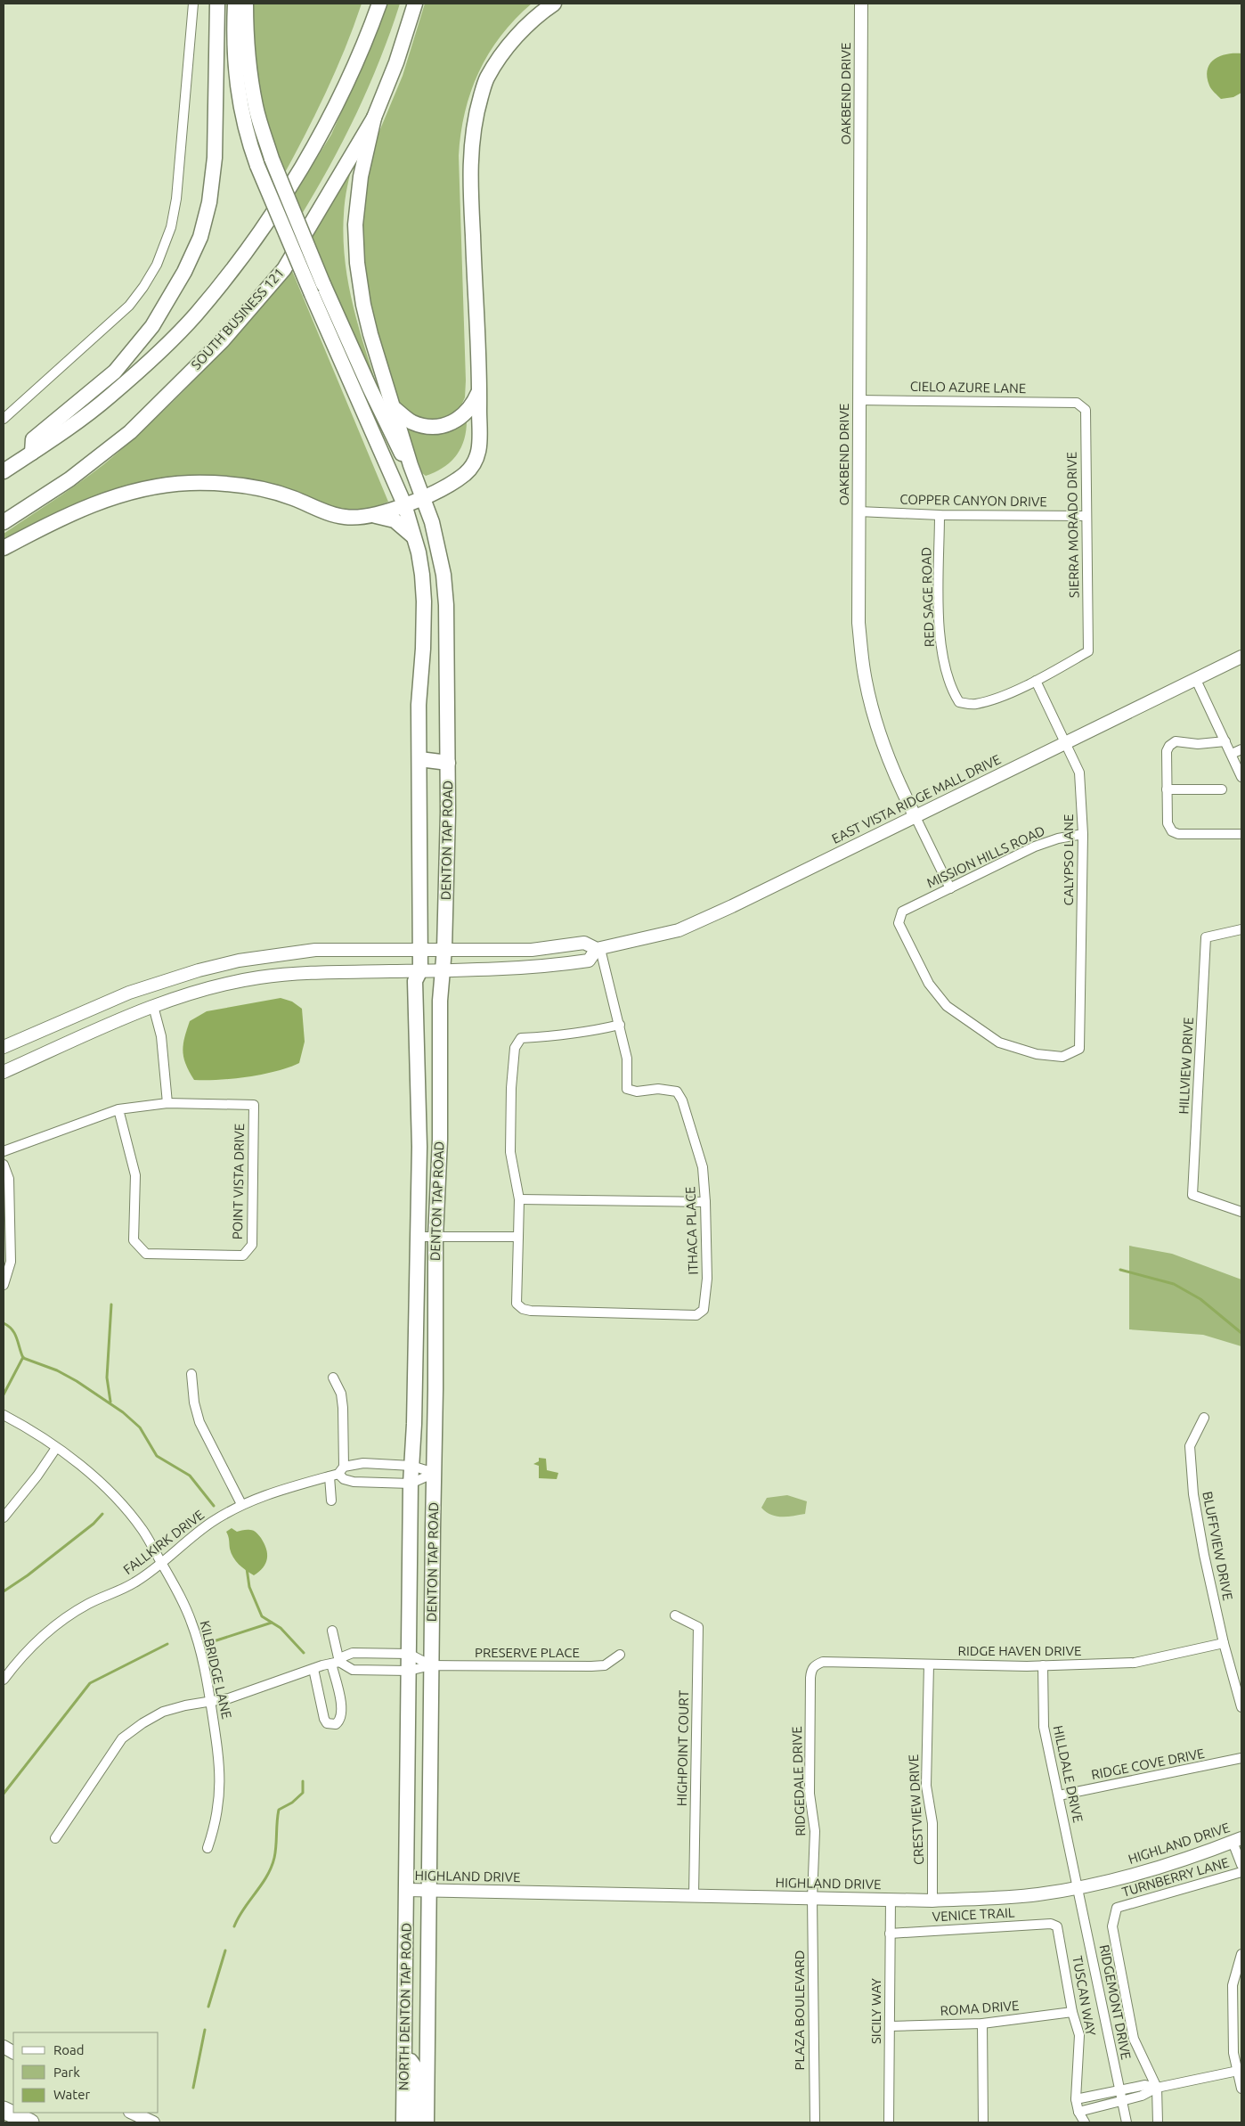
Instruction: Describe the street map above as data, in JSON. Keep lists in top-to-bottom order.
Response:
{
  "streets": {
    "main road": [
      "OAKBEND DRIVE",
      "SOUTH BUSINESS 121",
      "EAST VISTA RIDGE MALL DRIVE",
      "DENTON TAP ROAD",
      "HIGHLAND DRIVE",
      "NORTH DENTON TAP ROAD"
    ],
    "street": [
      "CIELO AZURE LANE",
      "COPPER CANYON DRIVE",
      "SIERRA MORADO DRIVE",
      "RED SAGE ROAD",
      "MISSION HILLS ROAD",
      "CALYPSO LANE",
      "HILLVIEW DRIVE",
      "POINT VISTA DRIVE",
      "ITHACA PLACE",
      "FALLKIRK DRIVE",
      "BLUFFVIEW DRIVE",
      "RIDGE HAVEN DRIVE",
      "PRESERVE PLACE",
      "KILBRIDGE LANE",
      "HIGHPOINT COURT",
      "RIDGE COVE DRIVE",
      "HILLDALE DRIVE",
      "RIDGEDALE DRIVE",
      "CRESTVIEW DRIVE",
      "TURNBERRY LANE",
      "VENICE TRAIL",
      "TUSCAN WAY",
      "RIDGEMONT DRIVE",
      "ROMA DRIVE",
      "PLAZA BOULEVARD",
      "SICILY WAY"
    ]
  },
  "crossings": [
    ["OAKBEND DRIVE", "CIELO AZURE LANE"],
    ["OAKBEND DRIVE", "COPPER CANYON DRIVE"],
    ["OAKBEND DRIVE", "EAST VISTA RIDGE MALL DRIVE"],
    ["OAKBEND DRIVE", "MISSION HILLS ROAD"],
    ["CIELO AZURE LANE", "SIERRA MORADO DRIVE"],
    ["COPPER CANYON DRIVE", "SIERRA MORADO DRIVE"],
    ["COPPER CANYON DRIVE", "RED SAGE ROAD"],
    ["SIERRA MORADO DRIVE", "RED SAGE ROAD"],
    ["SIERRA MORADO DRIVE", "CALYPSO LANE"],
    ["RED SAGE ROAD", "CALYPSO LANE"],
    ["EAST VISTA RIDGE MALL DRIVE", "DENTON TAP ROAD"],
    ["EAST VISTA RIDGE MALL DRIVE", "CALYPSO LANE"],
    ["EAST VISTA RIDGE MALL DRIVE", "ITHACA PLACE"],
    ["DENTON TAP ROAD", "FALLKIRK DRIVE"],
    ["DENTON TAP ROAD", "PRESERVE PLACE"],
    ["DENTON TAP ROAD", "HIGHLAND DRIVE"],
    ["DENTON TAP ROAD", "NORTH DENTON TAP ROAD"],
    ["MISSION HILLS ROAD", "CALYPSO LANE"],
    ["FALLKIRK DRIVE", "KILBRIDGE LANE"],
    ["BLUFFVIEW DRIVE", "RIDGE HAVEN DRIVE"],
    ["RIDGE HAVEN DRIVE", "HILLDALE DRIVE"],
    ["RIDGE HAVEN DRIVE", "RIDGEDALE DRIVE"],
    ["RIDGE HAVEN DRIVE", "CRESTVIEW DRIVE"],
    ["HIGHPOINT COURT", "HIGHLAND DRIVE"],
    ["RIDGE COVE DRIVE", "HILLDALE DRIVE"],
    ["HILLDALE DRIVE", "HIGHLAND DRIVE"],
    ["HILLDALE DRIVE", "RIDGEMONT DRIVE"],
    ["RIDGEDALE DRIVE", "HIGHLAND DRIVE"],
    ["RIDGEDALE DRIVE", "PLAZA BOULEVARD"],
    ["CRESTVIEW DRIVE", "HIGHLAND DRIVE"],
    ["HIGHLAND DRIVE", "RIDGEMONT DRIVE"],
    ["HIGHLAND DRIVE", "NORTH DENTON TAP ROAD"],
    ["HIGHLAND DRIVE", "PLAZA BOULEVARD"],
    ["HIGHLAND DRIVE", "SICILY WAY"],
    ["VENICE TRAIL", "TUSCAN WAY"],
    ["VENICE TRAIL", "SICILY WAY"],
    ["TUSCAN WAY", "ROMA DRIVE"],
    ["ROMA DRIVE", "SICILY WAY"]
  ],
  "legend": ["Road", "Park", "Water"]
}
